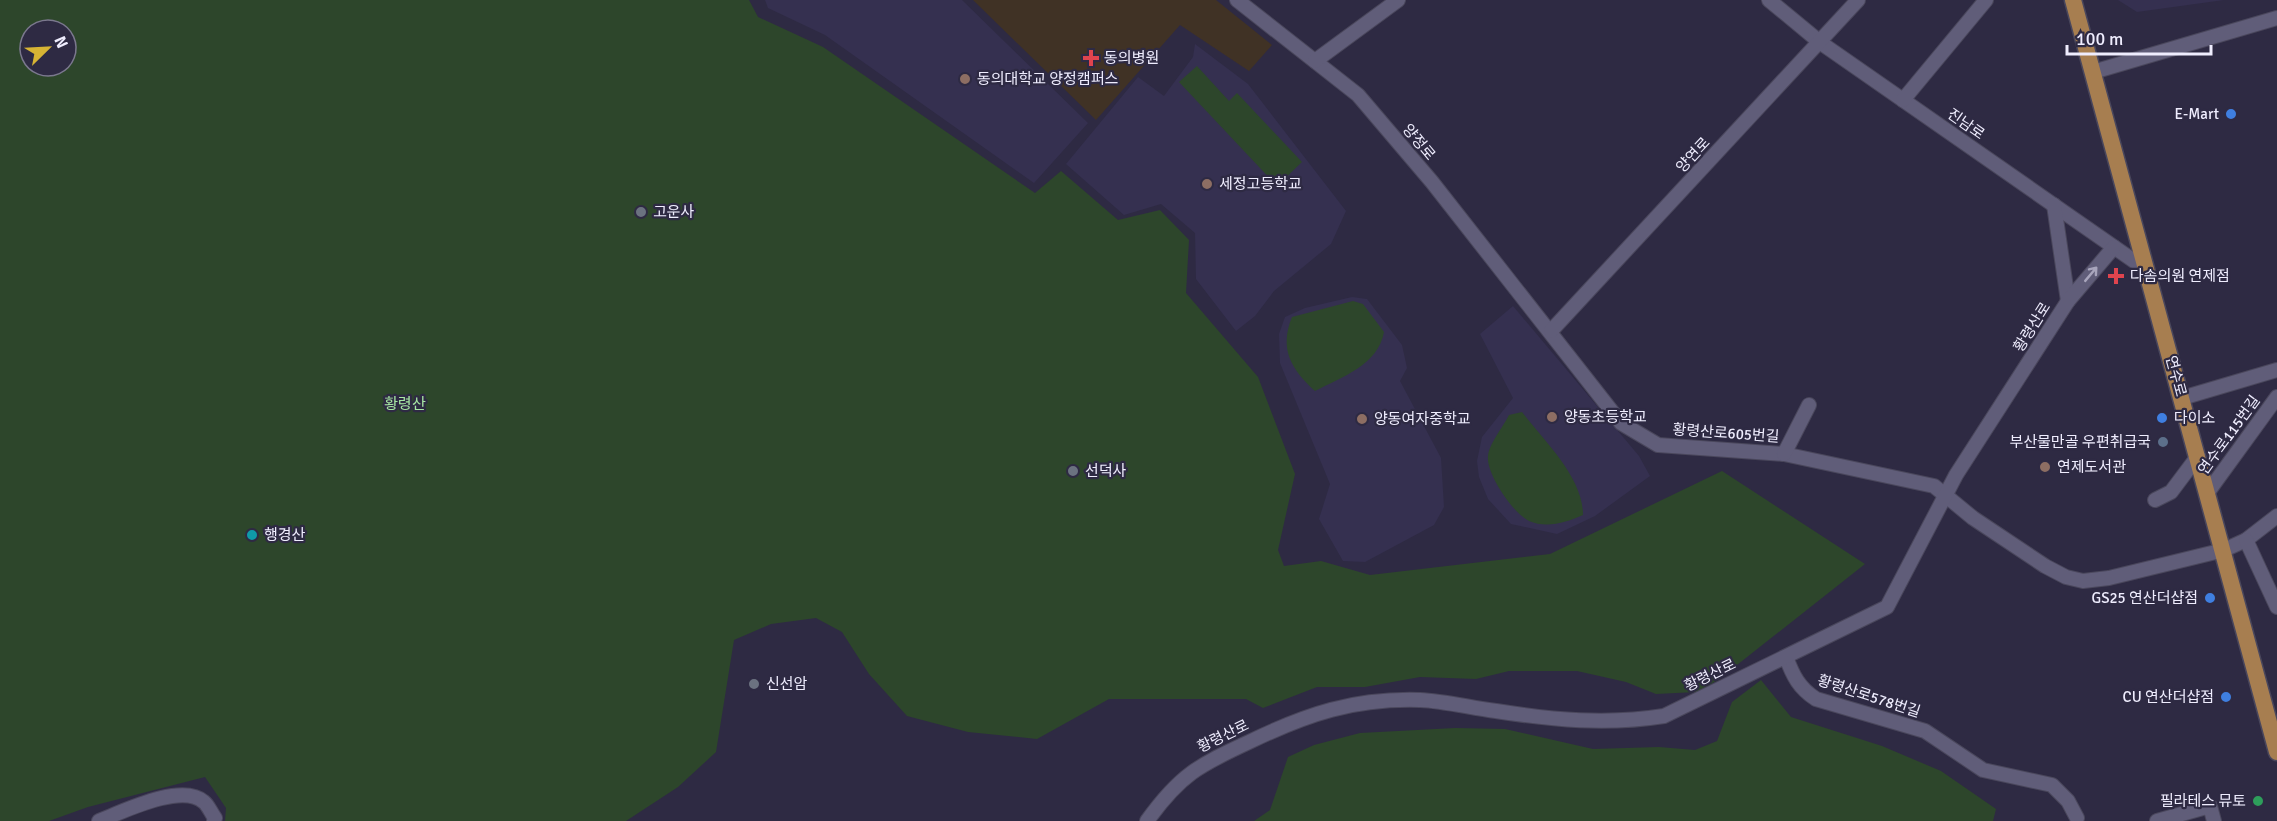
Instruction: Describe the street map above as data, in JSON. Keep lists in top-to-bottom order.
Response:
{
  "streets": {
    "main road": ["연수로"],
    "street": [
      "진남로",
      "양정로",
      "양연로",
      "황령산로",
      "황령산로605번길",
      "연수로115번길",
      "황령산로578번길"
    ]
  },
  "crossings": [
    ["진남로", "양연로"],
    ["진남로", "황령산로"],
    ["진남로", "연수로"],
    ["양정로", "양연로"],
    ["양정로", "황령산로605번길"],
    ["양연로", "황령산로605번길"],
    ["황령산로", "황령산로605번길"],
    ["황령산로", "황령산로578번길"],
    ["연수로", "황령산로605번길"],
    ["연수로", "연수로115번길"]
  ],
  "parks": ["황령산"],
  "places": {
    "health": ["동의병원", "다솜의원 연제점"],
    "other": [
      "동의대학교 양정캠퍼스",
      "E-Mart",
      "세정고등학교",
      "고운사",
      "양동초등학교",
      "다이소",
      "양동여자중학교",
      "부산물만골 우편취급국",
      "연제도서관",
      "선덕사",
      "행경산",
      "GS25 연산더샵점",
      "신선암",
      "CU 연산더샵점",
      "필라테스 뮤토"
    ]
  },
  "scale_bar": "100 m",
  "north": "top right"
}
